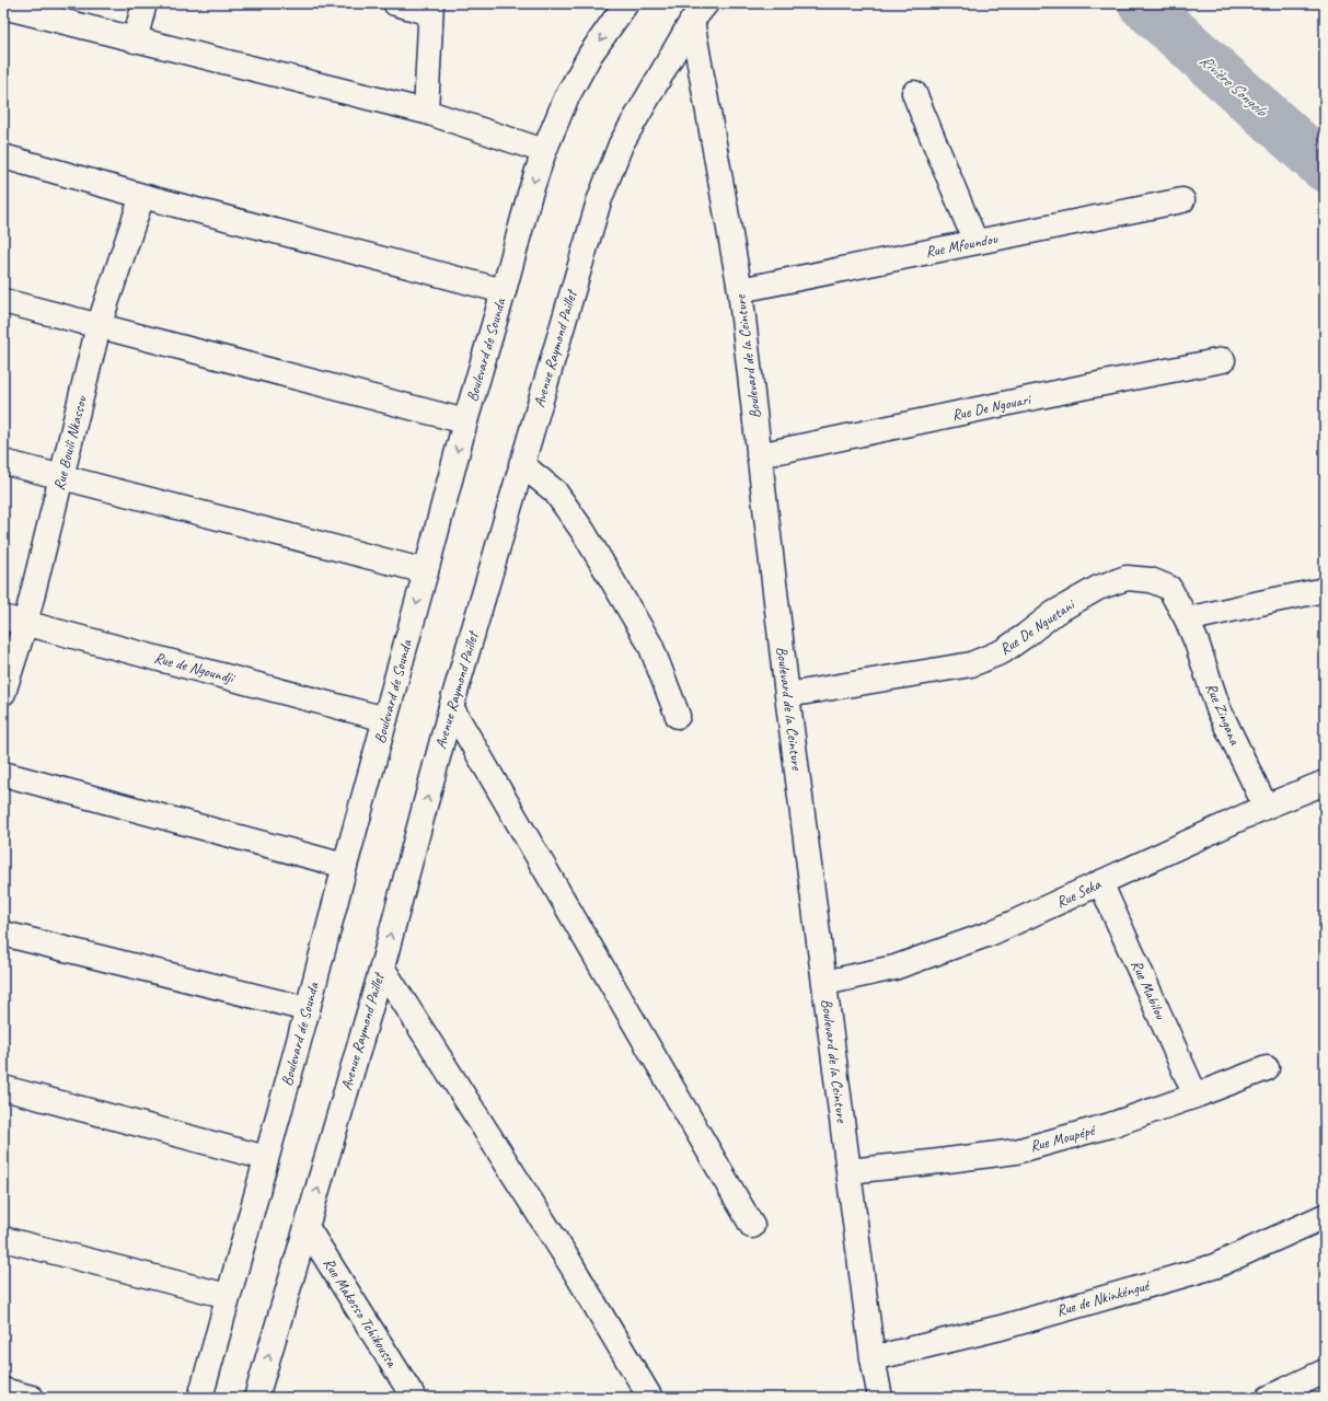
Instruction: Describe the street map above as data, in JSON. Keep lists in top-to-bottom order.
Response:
{
  "streets": {
    "street": [
      "Rue Mfoundou",
      "Avenue Raymond Paillet",
      "Boulevard de Sounda",
      "Boulevard de la Ceinture",
      "Rue De Ngouari",
      "Rue Bouili Nkassou",
      "Rue De Nguetani",
      "Rue de Ngoundji",
      "Rue Zingana",
      "Rue Seka",
      "Rue Mabilou",
      "Rue Moupépé",
      "Rue de Nkinkéngué",
      "Rue Makosso Tchikoussa"
    ]
  },
  "crossings": [
    ["Rue Mfoundou", "Boulevard de la Ceinture"],
    ["Avenue Raymond Paillet", "Boulevard de la Ceinture"],
    ["Avenue Raymond Paillet", "Rue Makosso Tchikoussa"],
    ["Boulevard de Sounda", "Rue de Ngoundji"],
    ["Boulevard de la Ceinture", "Rue De Ngouari"],
    ["Boulevard de la Ceinture", "Rue De Nguetani"],
    ["Boulevard de la Ceinture", "Rue Seka"],
    ["Boulevard de la Ceinture", "Rue Moupépé"],
    ["Boulevard de la Ceinture", "Rue de Nkinkéngué"],
    ["Rue Bouili Nkassou", "Rue de Ngoundji"],
    ["Rue De Nguetani", "Rue Zingana"],
    ["Rue Zingana", "Rue Seka"],
    ["Rue Seka", "Rue Mabilou"],
    ["Rue Mabilou", "Rue Moupépé"]
  ],
  "one_way": ["Avenue Raymond Paillet", "Boulevard de Sounda"],
  "water": ["Rivière Songolo"]
}
